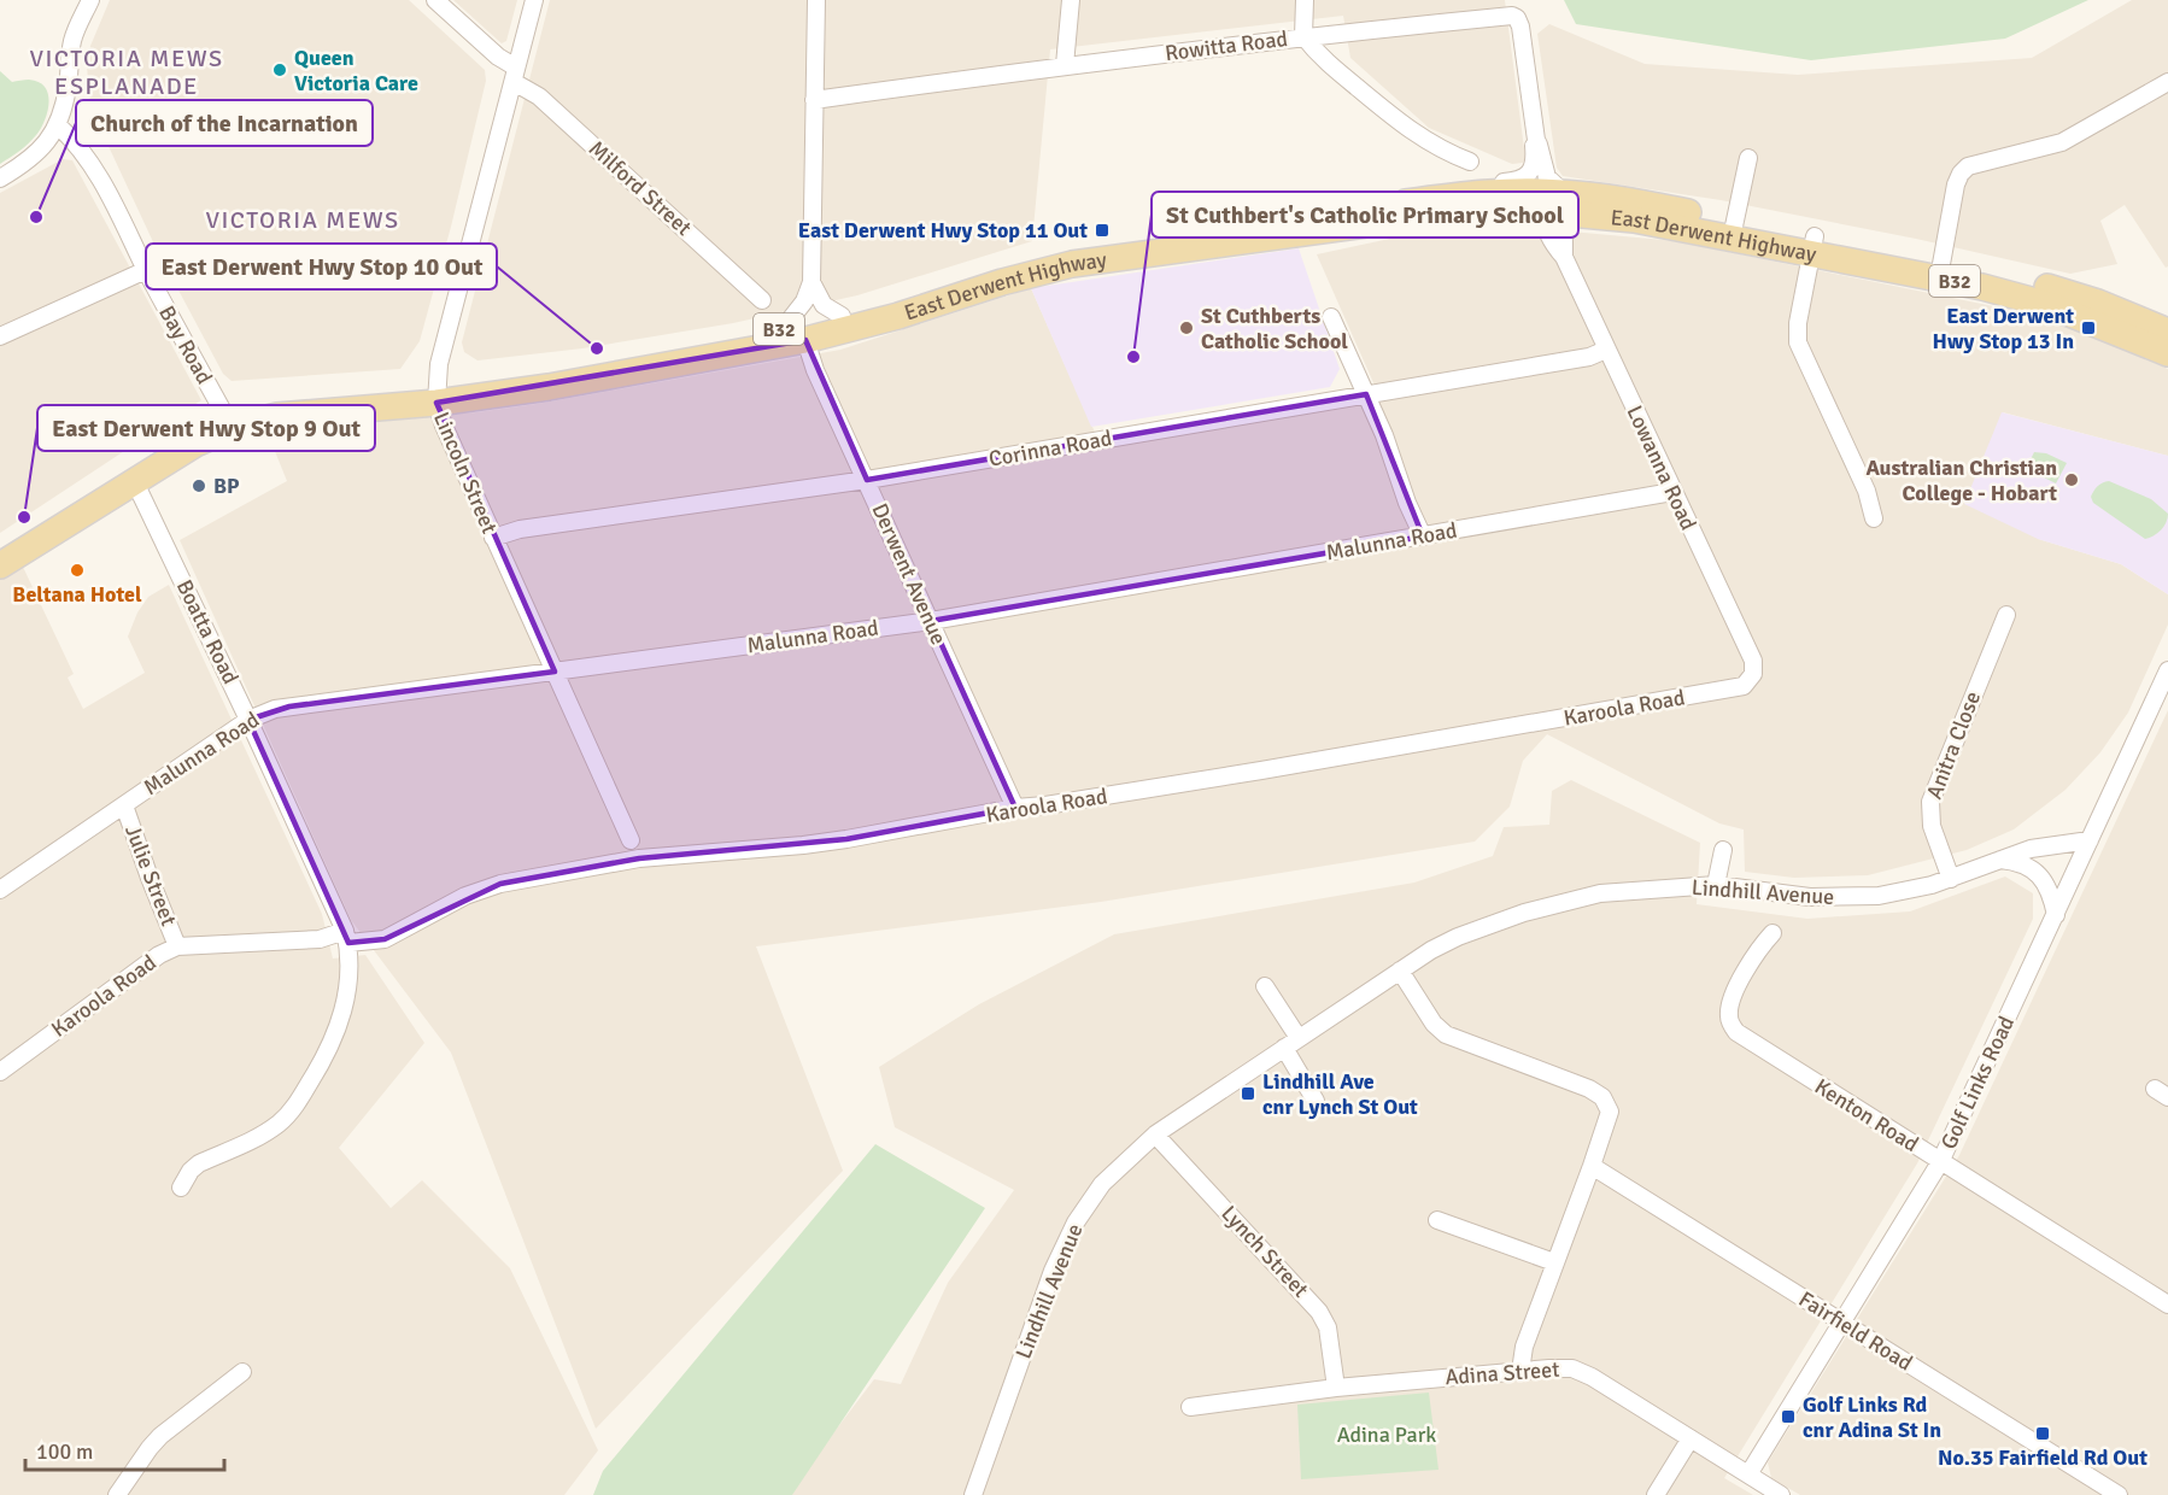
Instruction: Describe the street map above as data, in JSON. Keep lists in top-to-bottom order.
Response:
{
  "streets": {
    "main road": ["East Derwent Highway", "B32"],
    "street": [
      "Rowitta Road",
      "Milford Street",
      "Bay Road",
      "Corinna Road",
      "Lowanna Road",
      "Lincoln Street",
      "Malunna Road",
      "Derwent Avenue",
      "Boatta Road",
      "Karoola Road",
      "Anitra Close",
      "Julie Street",
      "Lindhill Avenue",
      "Golf Links Road",
      "Kenton Road",
      "Lynch Street",
      "Fairfield Road",
      "Adina Street"
    ]
  },
  "crossings": [
    ["Rowitta Road", "East Derwent Highway"],
    ["Rowitta Road", "Lowanna Road"],
    ["Milford Street", "Lincoln Street"],
    ["East Derwent Highway", "Bay Road"],
    ["East Derwent Highway", "Lowanna Road"],
    ["East Derwent Highway", "Lincoln Street"],
    ["East Derwent Highway", "Derwent Avenue"],
    ["East Derwent Highway", "Boatta Road"],
    ["Corinna Road", "Lowanna Road"],
    ["Corinna Road", "Lincoln Street"],
    ["Corinna Road", "Derwent Avenue"],
    ["Lowanna Road", "Malunna Road"],
    ["Lowanna Road", "Karoola Road"],
    ["Lincoln Street", "Malunna Road"],
    ["Malunna Road", "Derwent Avenue"],
    ["Malunna Road", "Boatta Road"],
    ["Malunna Road", "Julie Street"],
    ["Derwent Avenue", "Karoola Road"],
    ["Boatta Road", "Karoola Road"],
    ["Karoola Road", "Julie Street"],
    ["Anitra Close", "Lindhill Avenue"],
    ["Lindhill Avenue", "Golf Links Road"],
    ["Lindhill Avenue", "Lynch Street"],
    ["Golf Links Road", "Kenton Road"],
    ["Golf Links Road", "Fairfield Road"],
    ["Golf Links Road", "Adina Street"],
    ["Lynch Street", "Adina Street"]
  ],
  "districts": ["VICTORIA MEWS ESPLANADE", "VICTORIA MEWS"],
  "parks": ["Adina Park"],
  "places": {
    "other": [
      "Queen Victoria Care",
      "Church of the Incarnation",
      "St Cuthberts Catholic School",
      "East Derwent Hwy Stop 10 Out",
      "St Cuthbert's Catholic Primary School",
      "Australian Christian College - Hobart",
      "BP",
      "East Derwent Hwy Stop 9 Out",
      "Beltana Hotel"
    ],
    "transit": [
      "East Derwent Hwy Stop 11 Out",
      "East Derwent Hwy Stop 13 In",
      "Lindhill Ave cnr Lynch St Out",
      "Golf Links Rd cnr Adina St In",
      "No.35 Fairfield Rd Out"
    ]
  },
  "scale_bar": "100 m"
}
